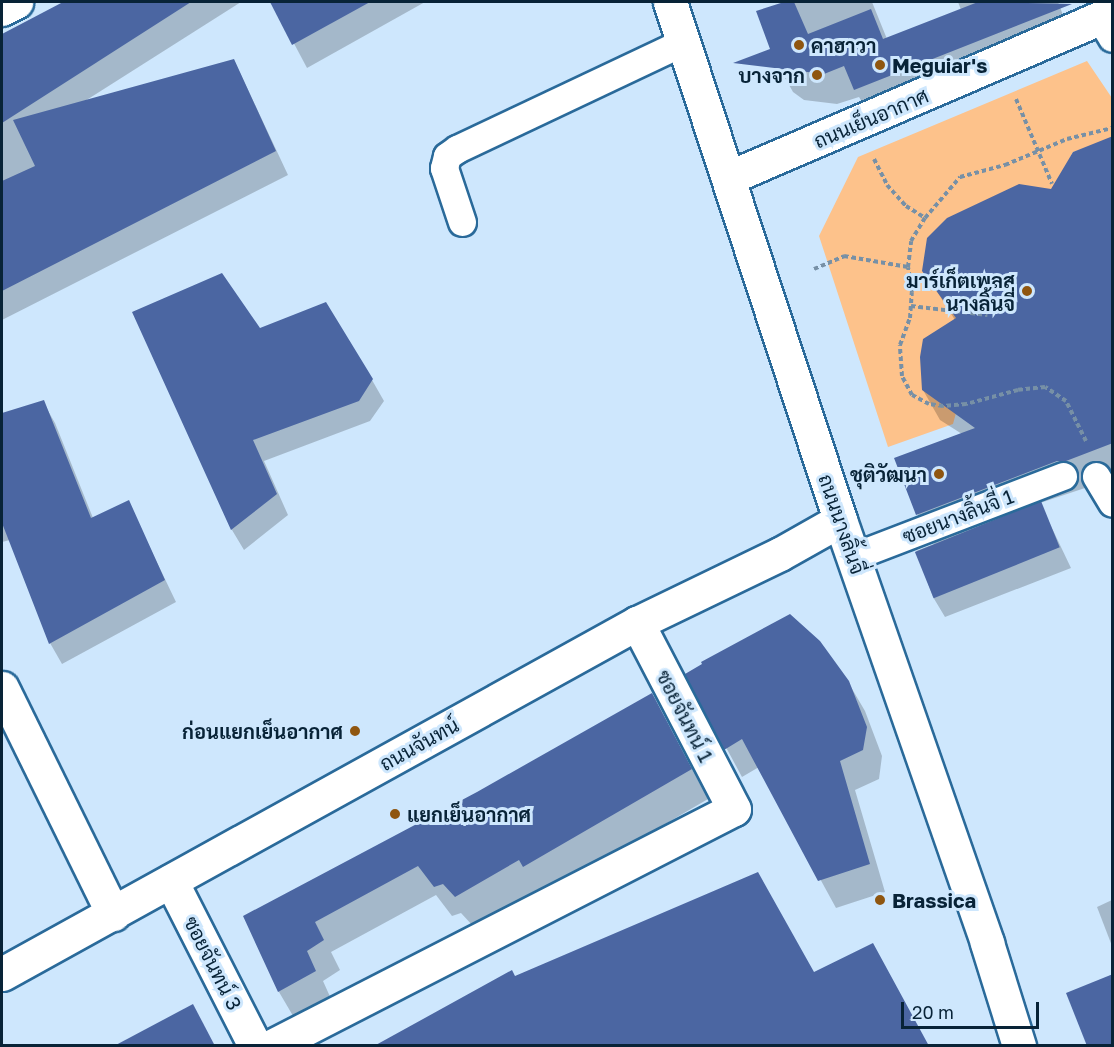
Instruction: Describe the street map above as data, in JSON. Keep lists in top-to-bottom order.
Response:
{
  "streets": {
    "main road": [
      "ถนนเย็นอากาศ",
      "ถนนนางลิ้นจี่",
      "ซอยจันทน์ 1",
      "ถนนจันทน์",
      "ซอยจันทน์ 3"
    ],
    "lane": ["ซอยนางลิ้นจี่ 1"]
  },
  "crossings": [
    ["ถนนเย็นอากาศ", "ถนนนางลิ้นจี่"],
    ["ซอยนางลิ้นจี่ 1", "ถนนนางลิ้นจี่"],
    ["ถนนนางลิ้นจี่", "ถนนจันทน์"],
    ["ซอยจันทน์ 1", "ถนนจันทน์"],
    ["ถนนจันทน์", "ซอยจันทน์ 3"]
  ],
  "places": [
    "คาฮาวา",
    "Meguiar's",
    "บางจาก",
    "มาร์เก็ตเพลส นางลิ้นจี่",
    "ชุติวัฒนา",
    "ก่อนแยกเย็นอากาศ",
    "แยกเย็นอากาศ",
    "Brassica"
  ],
  "scale_bar": "20 m"
}
